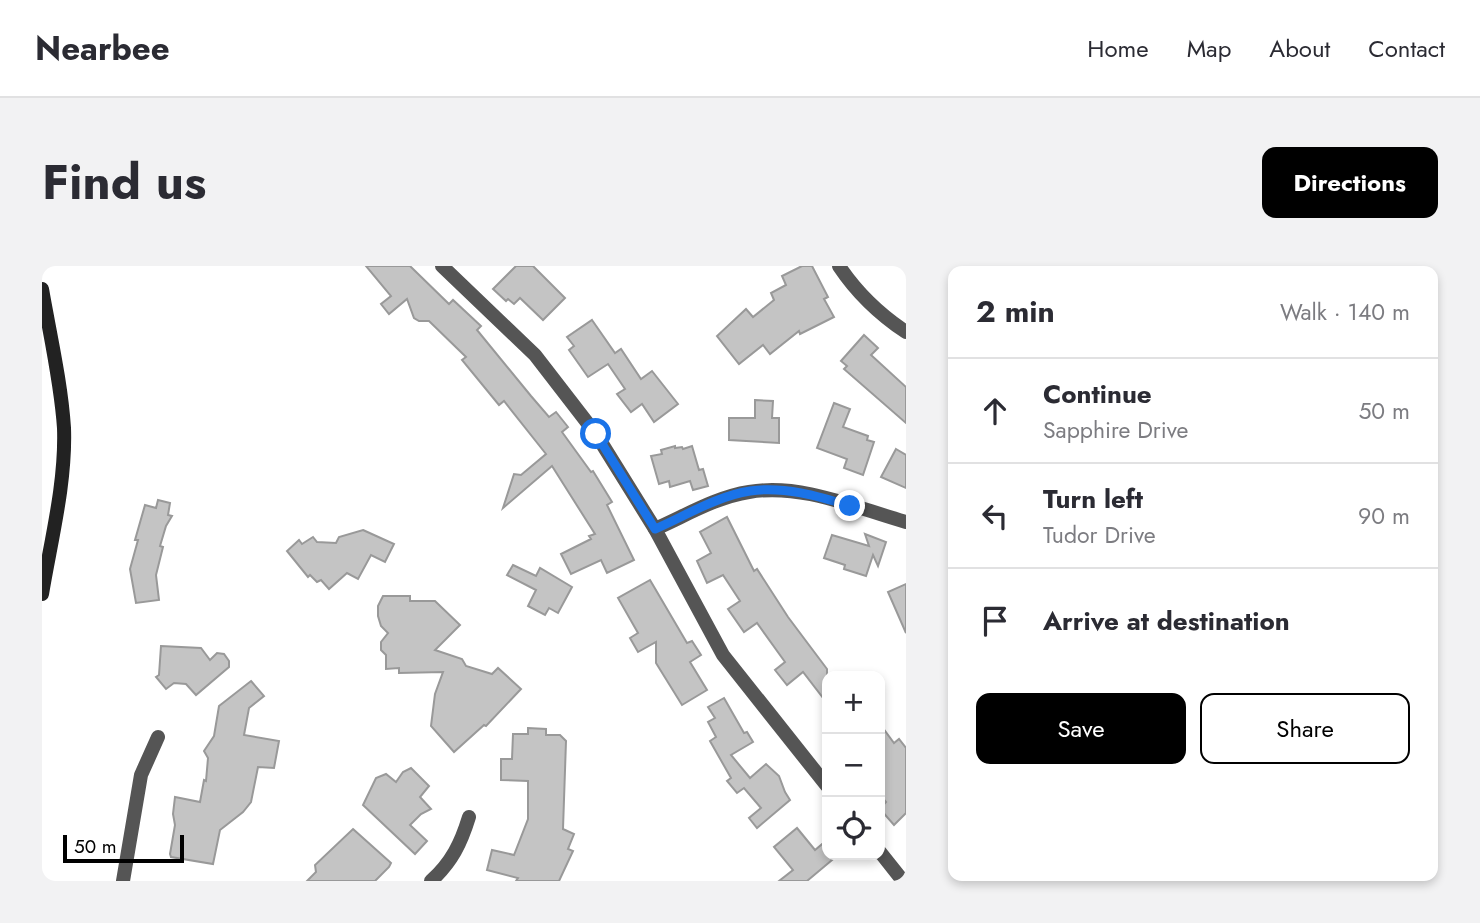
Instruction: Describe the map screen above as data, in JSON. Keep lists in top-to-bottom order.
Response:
{
  "scale_bar": "50 m",
  "page": {
    "header": "Nearbee",
    "nav": [
      "Home",
      "Map",
      "About",
      "Contact"
    ],
    "title": "Find us",
    "buttons": [
      "Directions",
      ["Save", "Share"]
    ],
    "heading": ["2 min", "Walk · 140 m"],
    "list": [
      ["Continue", "Sapphire Drive", "50 m"],
      ["Turn left", "Tudor Drive", "90 m"],
      "Arrive at destination"
    ],
    "map_buttons": ["+", "−"],
    "scale": "50 m"
  }
}
